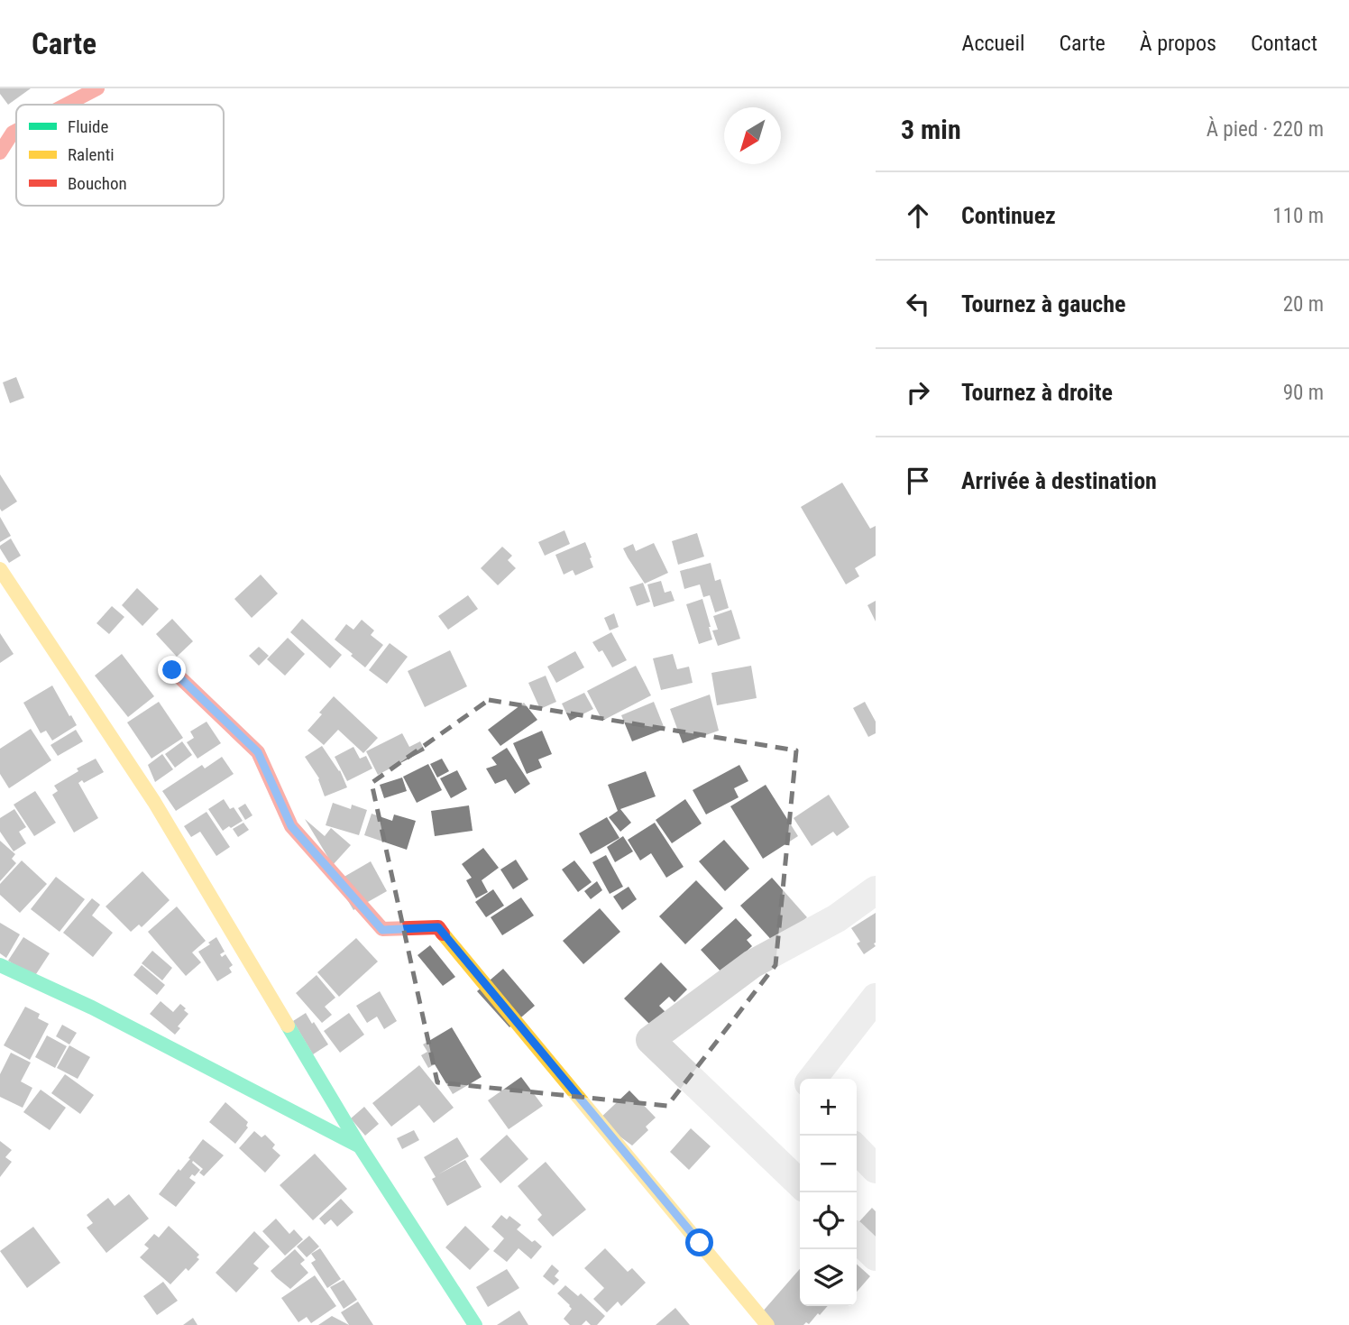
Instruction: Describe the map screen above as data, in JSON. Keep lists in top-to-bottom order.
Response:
{
  "legend": ["Fluide", "Ralenti", "Bouchon"],
  "north": "bottom left",
  "page": {
    "header": "Carte",
    "nav": [
      "Accueil",
      "Carte",
      "À propos",
      "Contact"
    ],
    "heading": ["3 min", "À pied · 220 m"],
    "list": [
      ["Continuez", "110 m"],
      ["Tournez à gauche", "20 m"],
      ["Tournez à droite", "90 m"],
      "Arrivée à destination"
    ],
    "map_buttons": ["+", "−"]
  }
}
